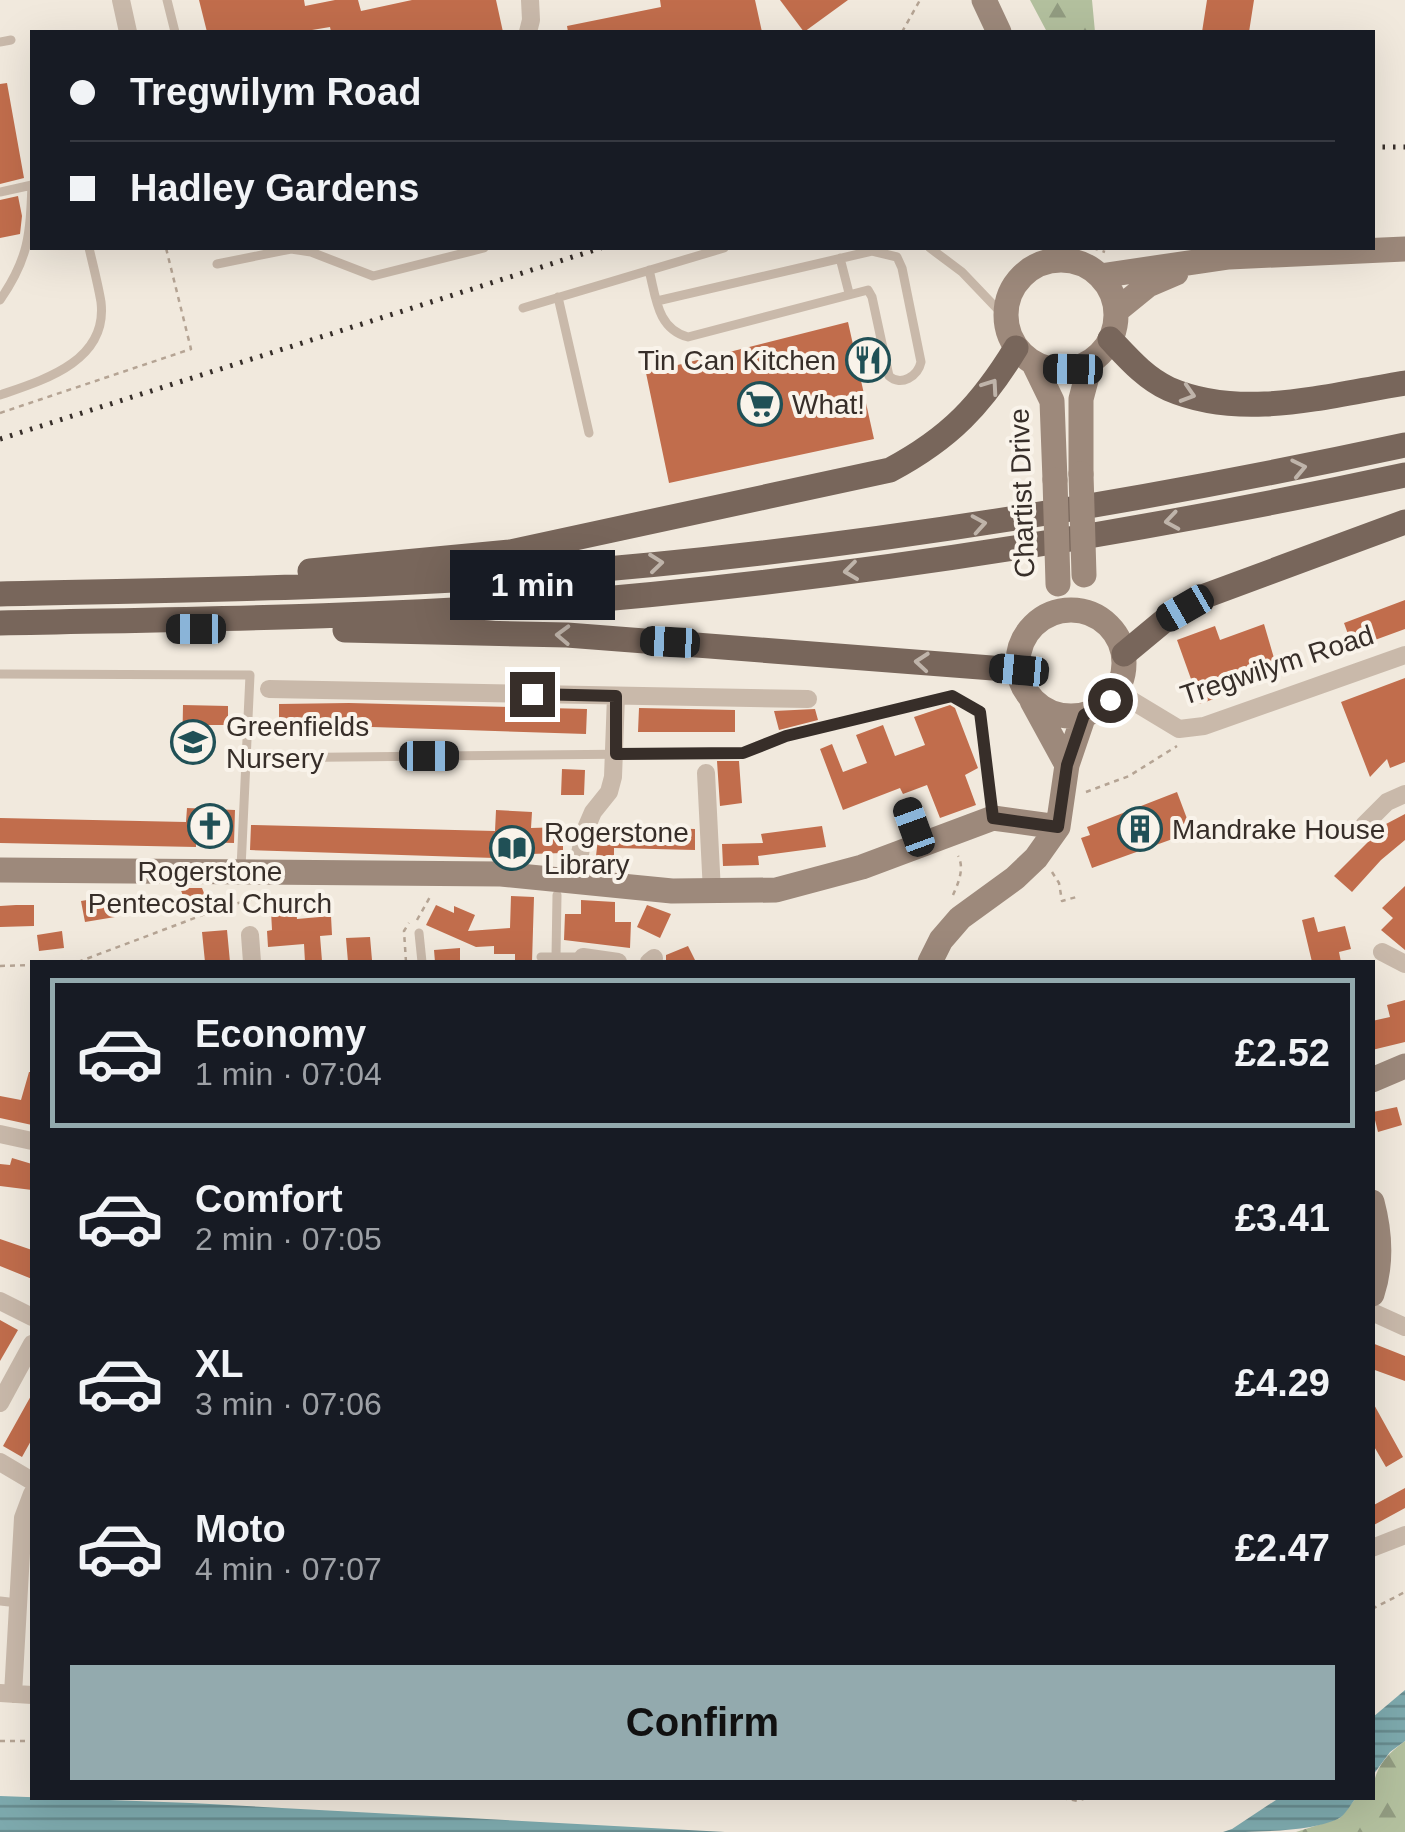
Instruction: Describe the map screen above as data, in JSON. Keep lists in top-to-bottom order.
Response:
{
  "streets": {
    "street": ["Chartist Drive", "Tregwilym Road"]
  },
  "crossings": [
    ["Chartist Drive", "Tregwilym Road"]
  ],
  "places": {
    "restaurant": ["Tin Can Kitchen"],
    "supermarket": ["What!"],
    "school or university": ["Greenfields Nursery"],
    "church": ["Rogerstone Pentecostal Church"],
    "building": ["Mandrake House"],
    "library": ["Rogerstone Library"]
  },
  "page": {
    "banner": ["Tregwilym Road", "Hadley Gardens"],
    "bubble": "1 min",
    "list": [
      {
        "name": "Economy",
        "note": "1 min · 07:04",
        "value": "£2.52"
      },
      {
        "name": "Comfort",
        "note": "2 min · 07:05",
        "value": "£3.41"
      },
      {
        "name": "XL",
        "note": "3 min · 07:06",
        "value": "£4.29"
      },
      {
        "name": "Moto",
        "note": "4 min · 07:07",
        "value": "£2.47"
      }
    ],
    "buttons": "Confirm"
  }
}
